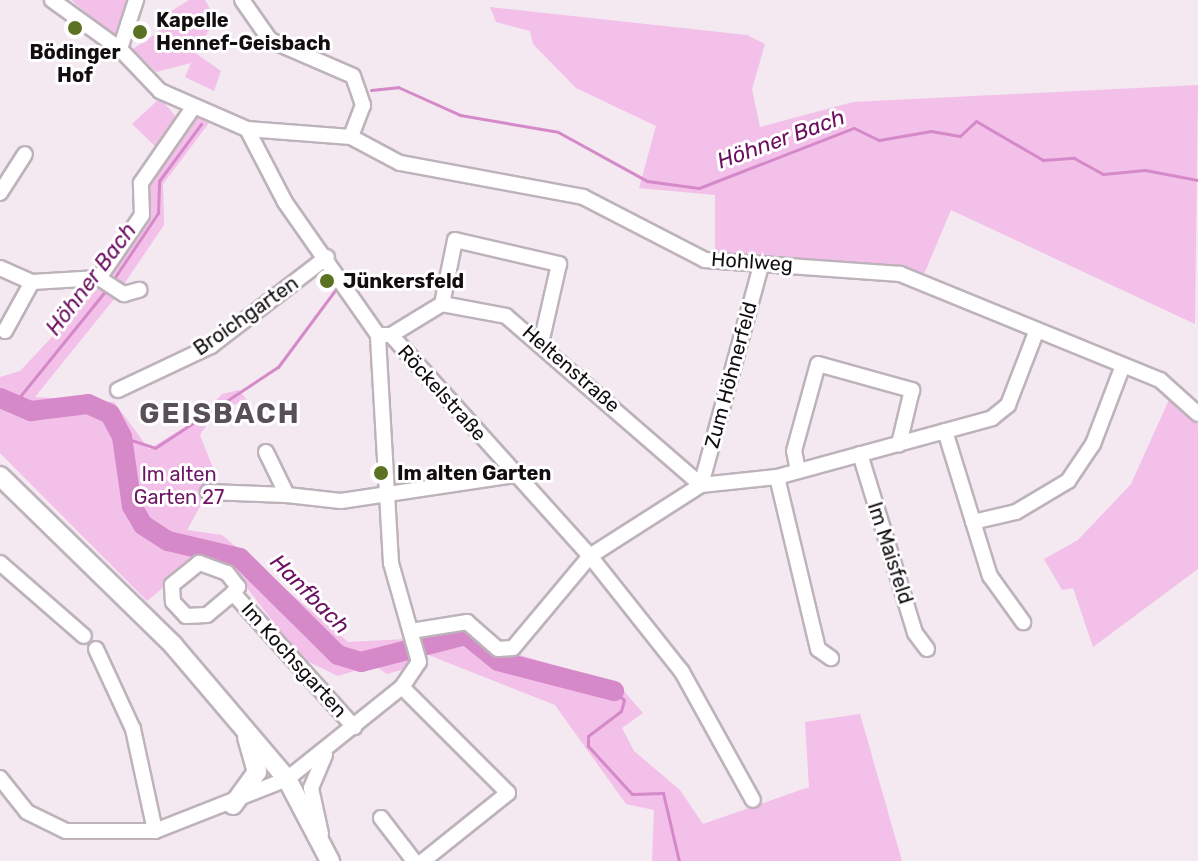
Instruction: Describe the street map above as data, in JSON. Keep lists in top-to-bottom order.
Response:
{
  "streets": {
    "street": [
      "Hohlweg",
      "Broichgarten",
      "Heltenstraße",
      "Zum Höhnerfeld",
      "Röckelstraße",
      "Im Maisfeld",
      "Im Kochsgarten"
    ]
  },
  "crossings": [
    ["Hohlweg", "Zum Höhnerfeld"],
    ["Hohlweg", "Röckelstraße"],
    ["Broichgarten", "Röckelstraße"],
    ["Heltenstraße", "Zum Höhnerfeld"]
  ],
  "districts": ["GEISBACH"],
  "water": ["Höhner Bach", "Hanfbach"],
  "parks": ["Im alten Garten 27"],
  "places": [
    "Bödinger Hof",
    "Kapelle Hennef-Geisbach",
    "Jünkersfeld",
    "Im alten Garten"
  ]
}
